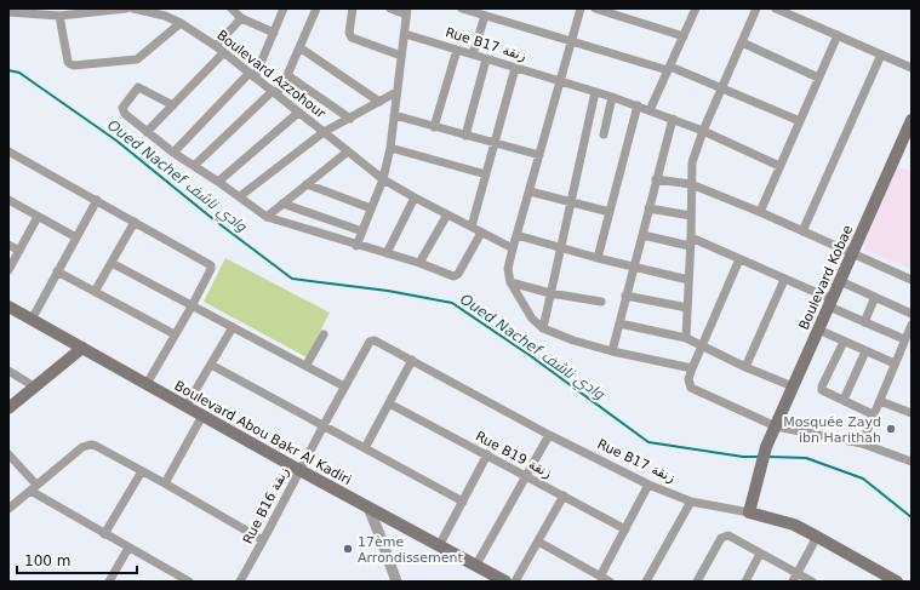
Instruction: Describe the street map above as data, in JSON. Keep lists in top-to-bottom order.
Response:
{
  "streets": {
    "main road": ["Rue B17 زنقة", "Boulevard Kobae", "Boulevard Abou Bakr Al Kadiri"],
    "street": ["Boulevard Azzohour", "Rue B19 زنقة", "Rue B16 زنقة"]
  },
  "crossings": [
    ["Rue B17 زنقة", "Boulevard Kobae"],
    ["Rue B17 زنقة", "Rue B16 زنقة"],
    ["Boulevard Abou Bakr Al Kadiri", "Rue B16 زنقة"]
  ],
  "water": ["Oued Nachef وادي ناشف"],
  "places": ["Mosquée Zayd ibn Harithah", "17ème Arrondissement"],
  "scale_bar": "100 m"
}
